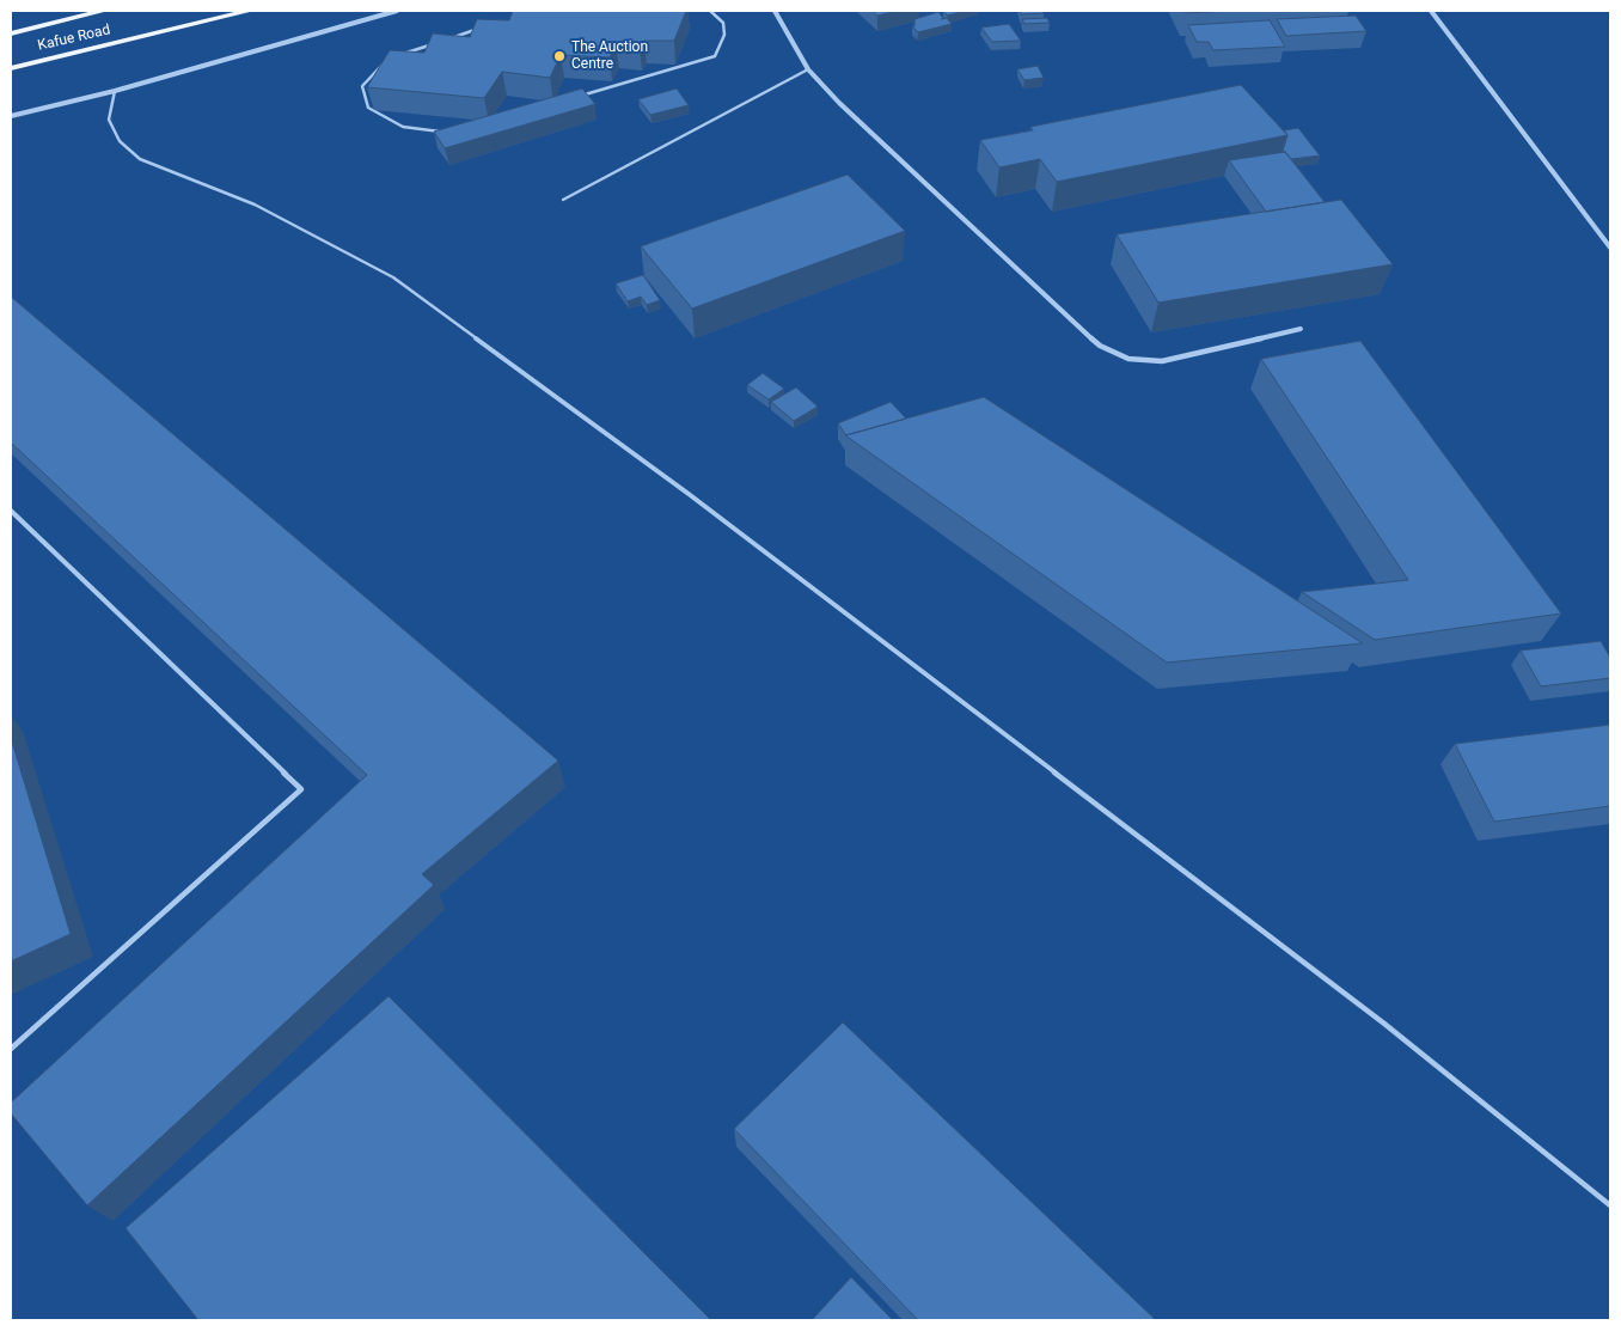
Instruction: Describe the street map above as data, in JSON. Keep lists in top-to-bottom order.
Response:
{
  "streets": {
    "main road": ["Kafue Road"]
  },
  "places": ["The Auction Centre"]
}
